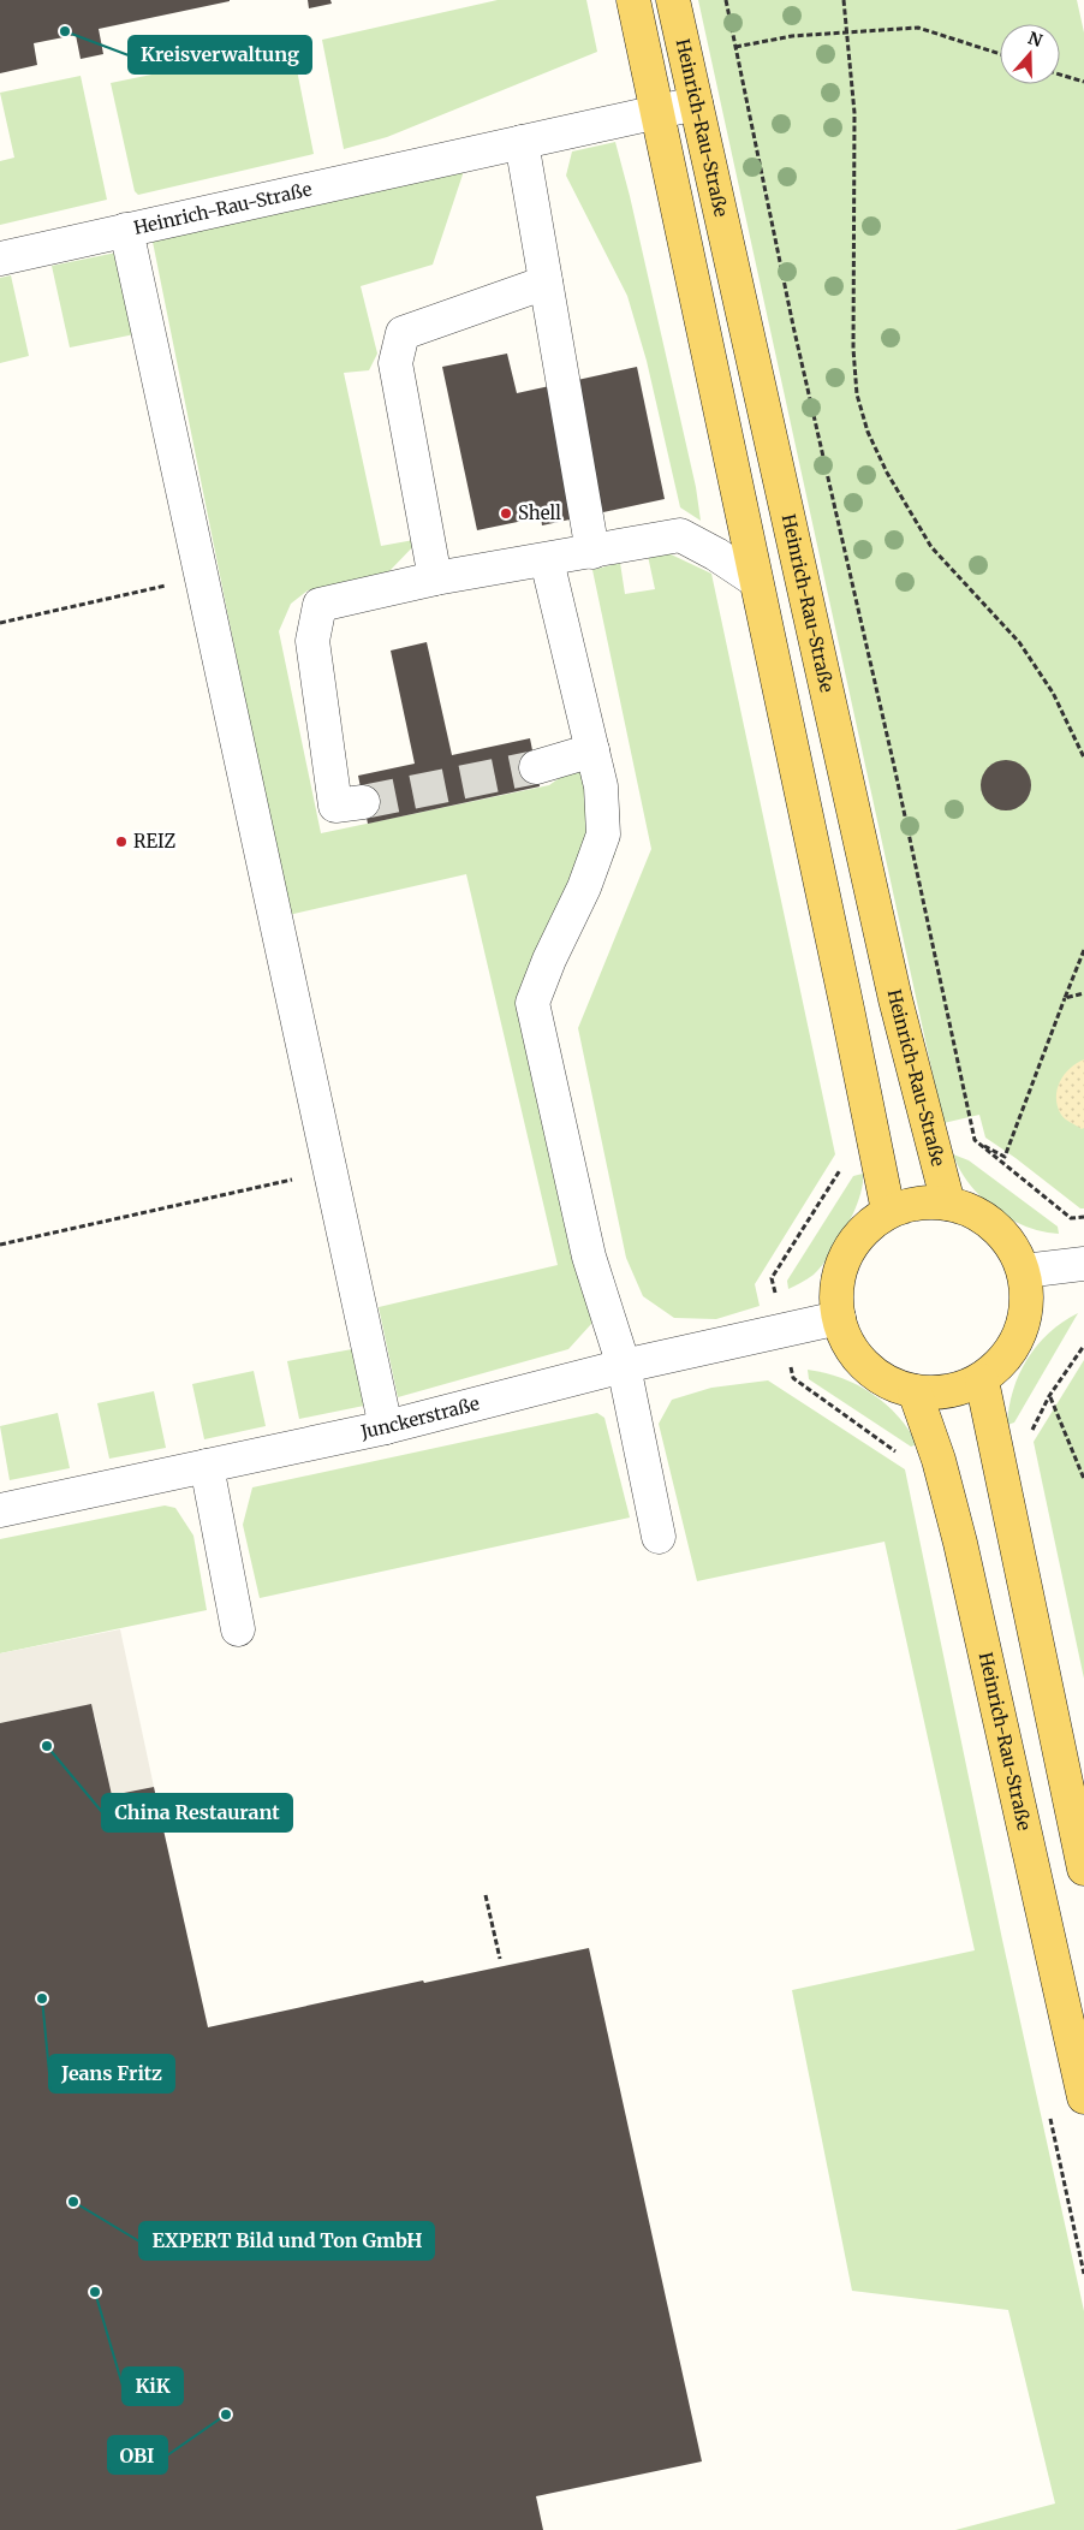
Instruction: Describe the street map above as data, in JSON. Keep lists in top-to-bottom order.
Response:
{
  "streets": {
    "main road": ["Heinrich-Rau-Straße"],
    "street": ["Junckerstraße"]
  },
  "crossings": [
    ["Heinrich-Rau-Straße", "Junckerstraße"]
  ],
  "places": [
    "Kreisverwaltung",
    "Shell",
    "REIZ",
    "China Restaurant",
    "Jeans Fritz",
    "EXPERT Bild und Ton GmbH",
    "KiK",
    "OBI"
  ],
  "north": "top"
}
